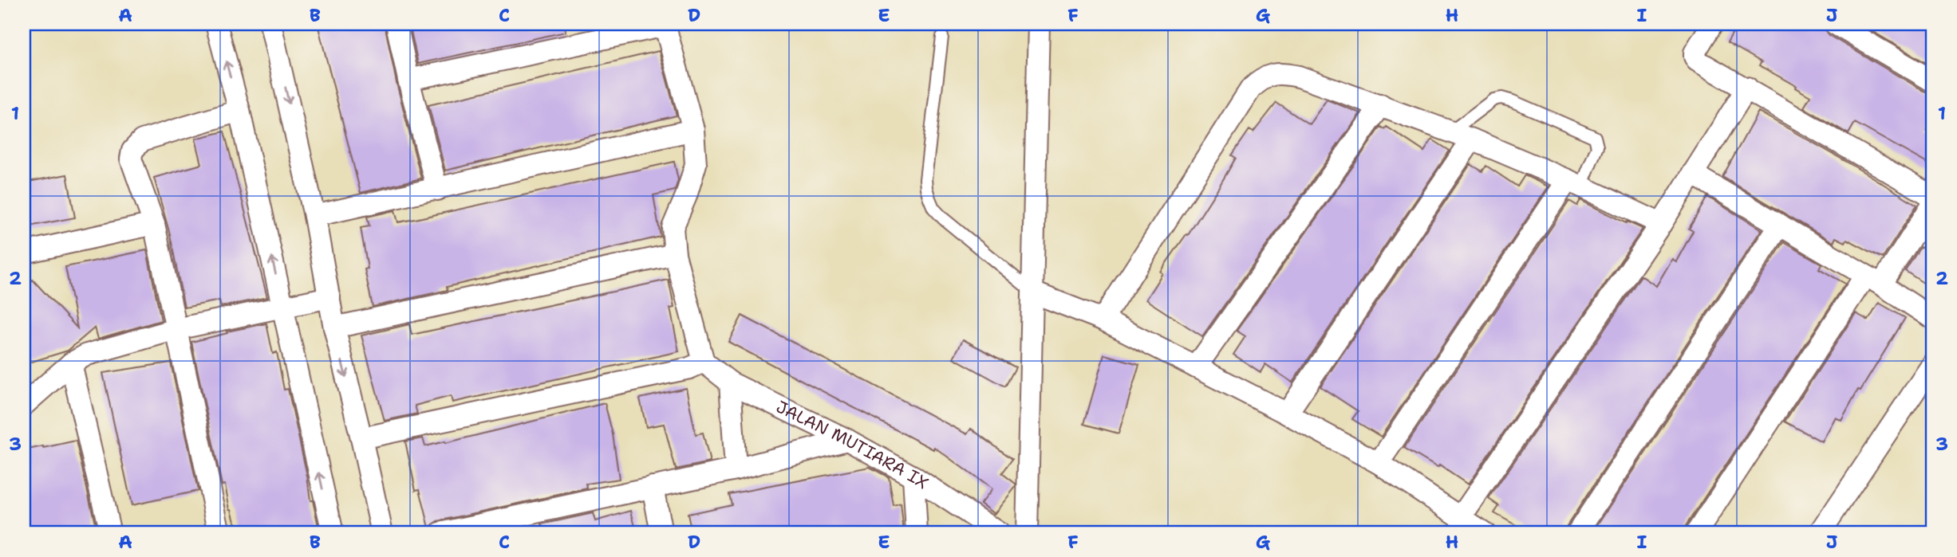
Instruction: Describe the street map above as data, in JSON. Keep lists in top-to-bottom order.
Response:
{
  "streets": {
    "street": ["JALAN MUTIARA IX"]
  },
  "grid": {
    "columns": [
      "A",
      "B",
      "C",
      "D",
      "E",
      "F",
      "G",
      "H",
      "I",
      "J"
    ],
    "rows": ["1", "2", "3"]
  }
}
